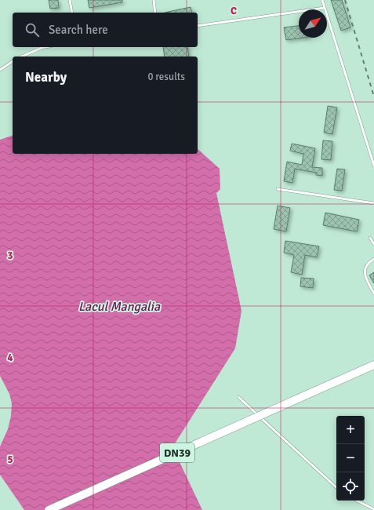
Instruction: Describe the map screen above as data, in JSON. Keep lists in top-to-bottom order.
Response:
{
  "streets": {
    "highway": ["DN39"]
  },
  "water": ["Lacul Mangalia"],
  "north": "top right",
  "page": {
    "search": "Search here",
    "heading": ["Nearby", "0 results"],
    "map_buttons": ["+", "−"]
  },
  "grid": {
    "columns": ["C"],
    "rows": ["3", "4", "5"]
  }
}
